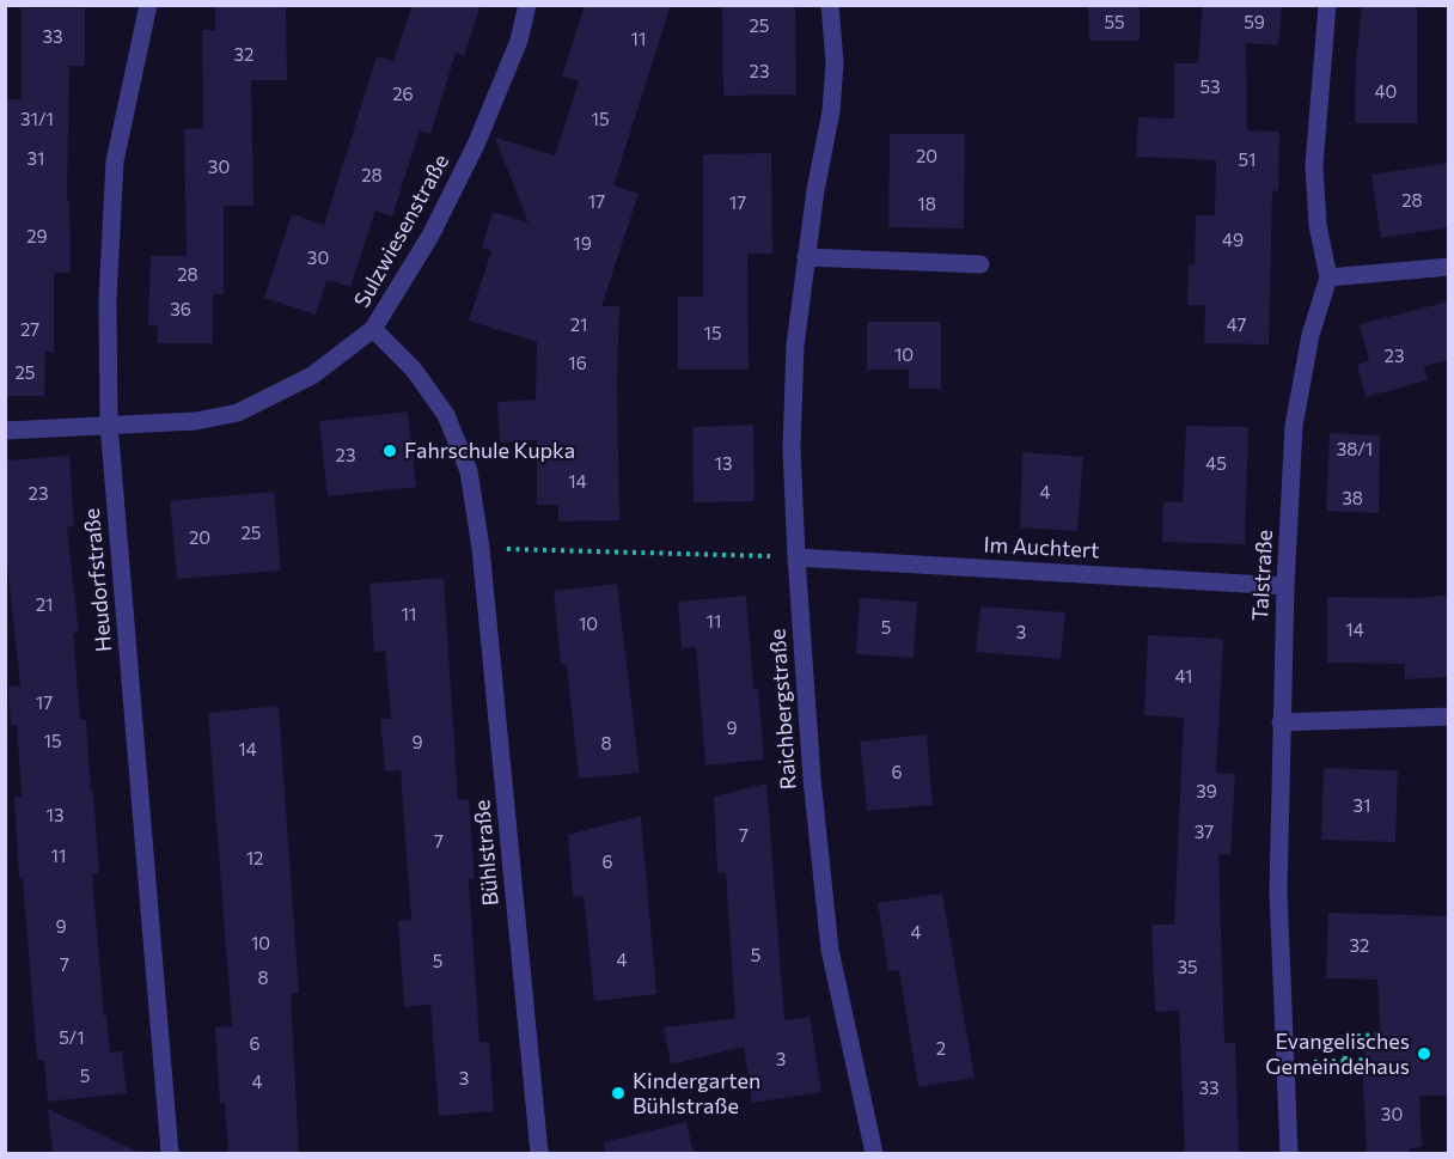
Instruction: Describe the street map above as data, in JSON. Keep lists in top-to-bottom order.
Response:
{
  "streets": {
    "street": [
      "Sulzwiesenstraße",
      "Im Auchtert",
      "Talstraße",
      "Heudorfstraße",
      "Raichbergstraße",
      "Bühlstraße"
    ]
  },
  "crossings": [
    ["Sulzwiesenstraße", "Heudorfstraße"],
    ["Sulzwiesenstraße", "Bühlstraße"],
    ["Im Auchtert", "Talstraße"],
    ["Im Auchtert", "Raichbergstraße"]
  ],
  "places": ["Fahrschule Kupka", "Evangelisches Gemeindehaus", "Kindergarten Bühlstraße"],
  "house_numbers": [
    "55",
    "59",
    "25",
    "33",
    "11",
    "32",
    "23",
    "53",
    "40",
    "26",
    "31/1",
    "15",
    "20",
    "31",
    "51",
    "30",
    "28",
    "28",
    "17",
    "17",
    "18",
    "29",
    "49",
    "19",
    "30",
    "28",
    "36",
    "21",
    "47",
    "27",
    "15",
    "10",
    "23",
    "16",
    "25",
    "38/1",
    "23",
    "13",
    "45",
    "14",
    "4",
    "23",
    "38",
    "25",
    "20",
    "21",
    "11",
    "11",
    "10",
    "5",
    "14",
    "3",
    "41",
    "17",
    "9",
    "15",
    "9",
    "8",
    "14",
    "6",
    "39",
    "31",
    "13",
    "37",
    "7",
    "7",
    "11",
    "12",
    "6",
    "9",
    "4",
    "10",
    "32",
    "5",
    "4",
    "5",
    "7",
    "35",
    "8",
    "5/1",
    "6",
    "2",
    "3",
    "5",
    "3",
    "4",
    "33",
    "30"
  ]
}
